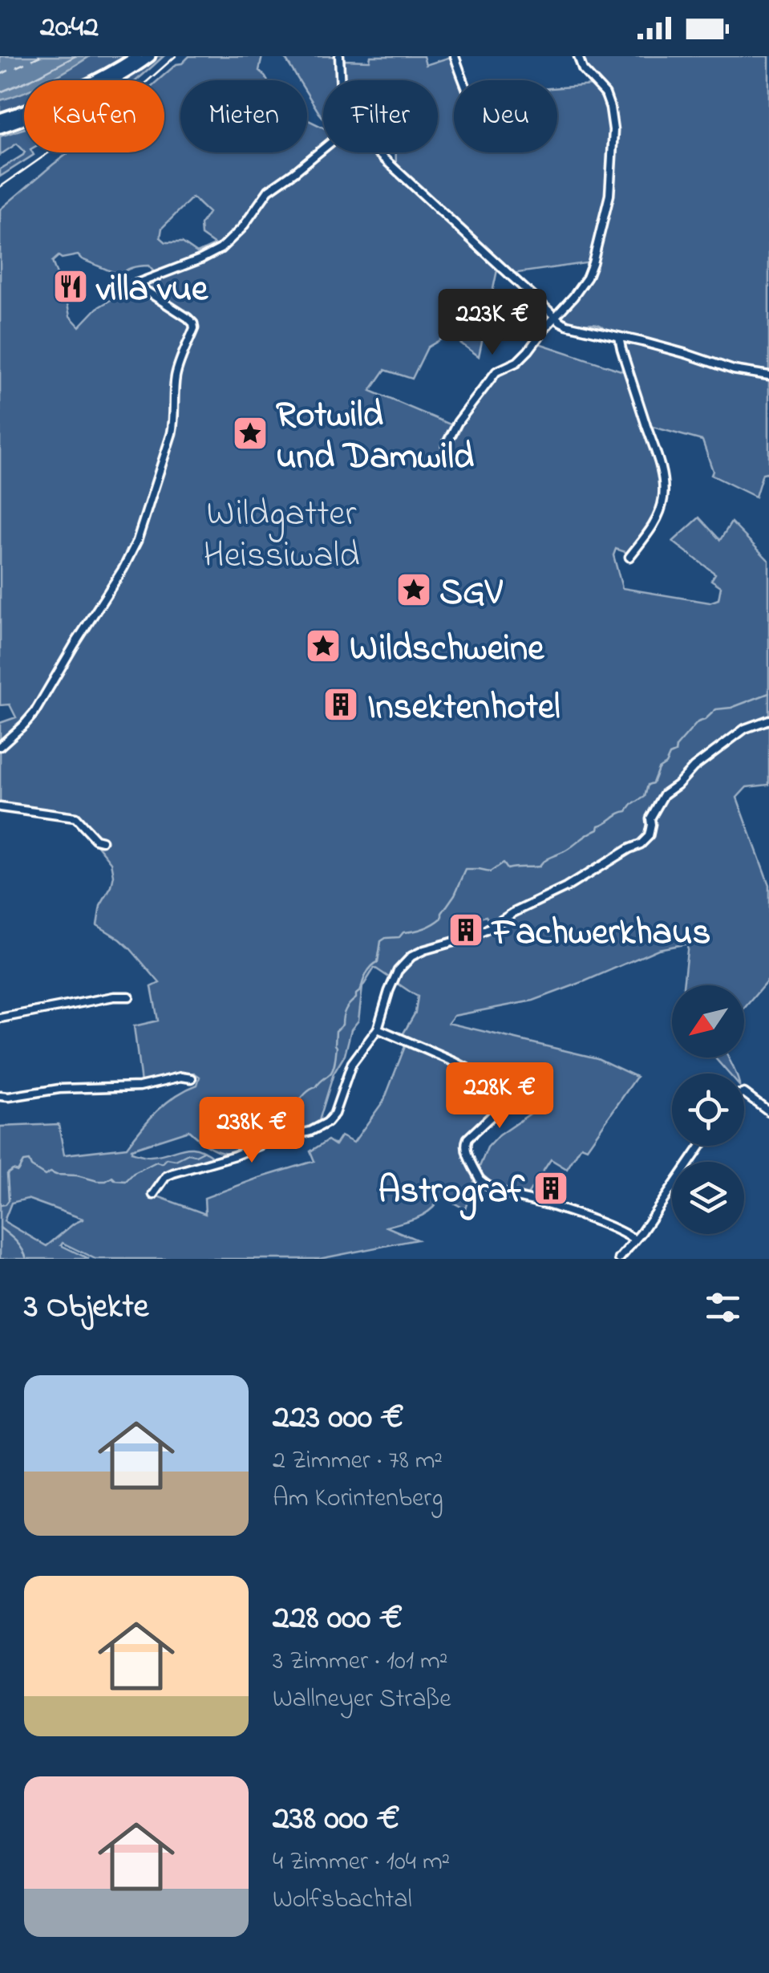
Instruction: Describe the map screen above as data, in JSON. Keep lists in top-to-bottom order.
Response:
{
  "parks": ["Wildgatter Heissiwald"],
  "places": {
    "restaurant": ["villa vue"],
    "place": ["Rotwild und Damwild", "SGV", "Wildschweine"],
    "building": ["Insektenhotel", "Fachwerkhaus", "Astrograf"]
  },
  "north": "bottom left",
  "page": {
    "status": "20:42",
    "chip": [
      "Kaufen",
      "Mieten",
      "Filter",
      "Neu"
    ],
    "price": ["223K €", "228K €", "238K €"],
    "heading": "3 Objekte",
    "list": [
      {
        "name": "223 000 €",
        "note": "2 Zimmer · 78 m² · Am Korintenberg"
      },
      {
        "name": "228 000 €",
        "note": "3 Zimmer · 101 m² · Wallneyer Straße"
      },
      {
        "name": "238 000 €",
        "note": "4 Zimmer · 104 m² · Wolfsbachtal"
      }
    ]
  }
}
